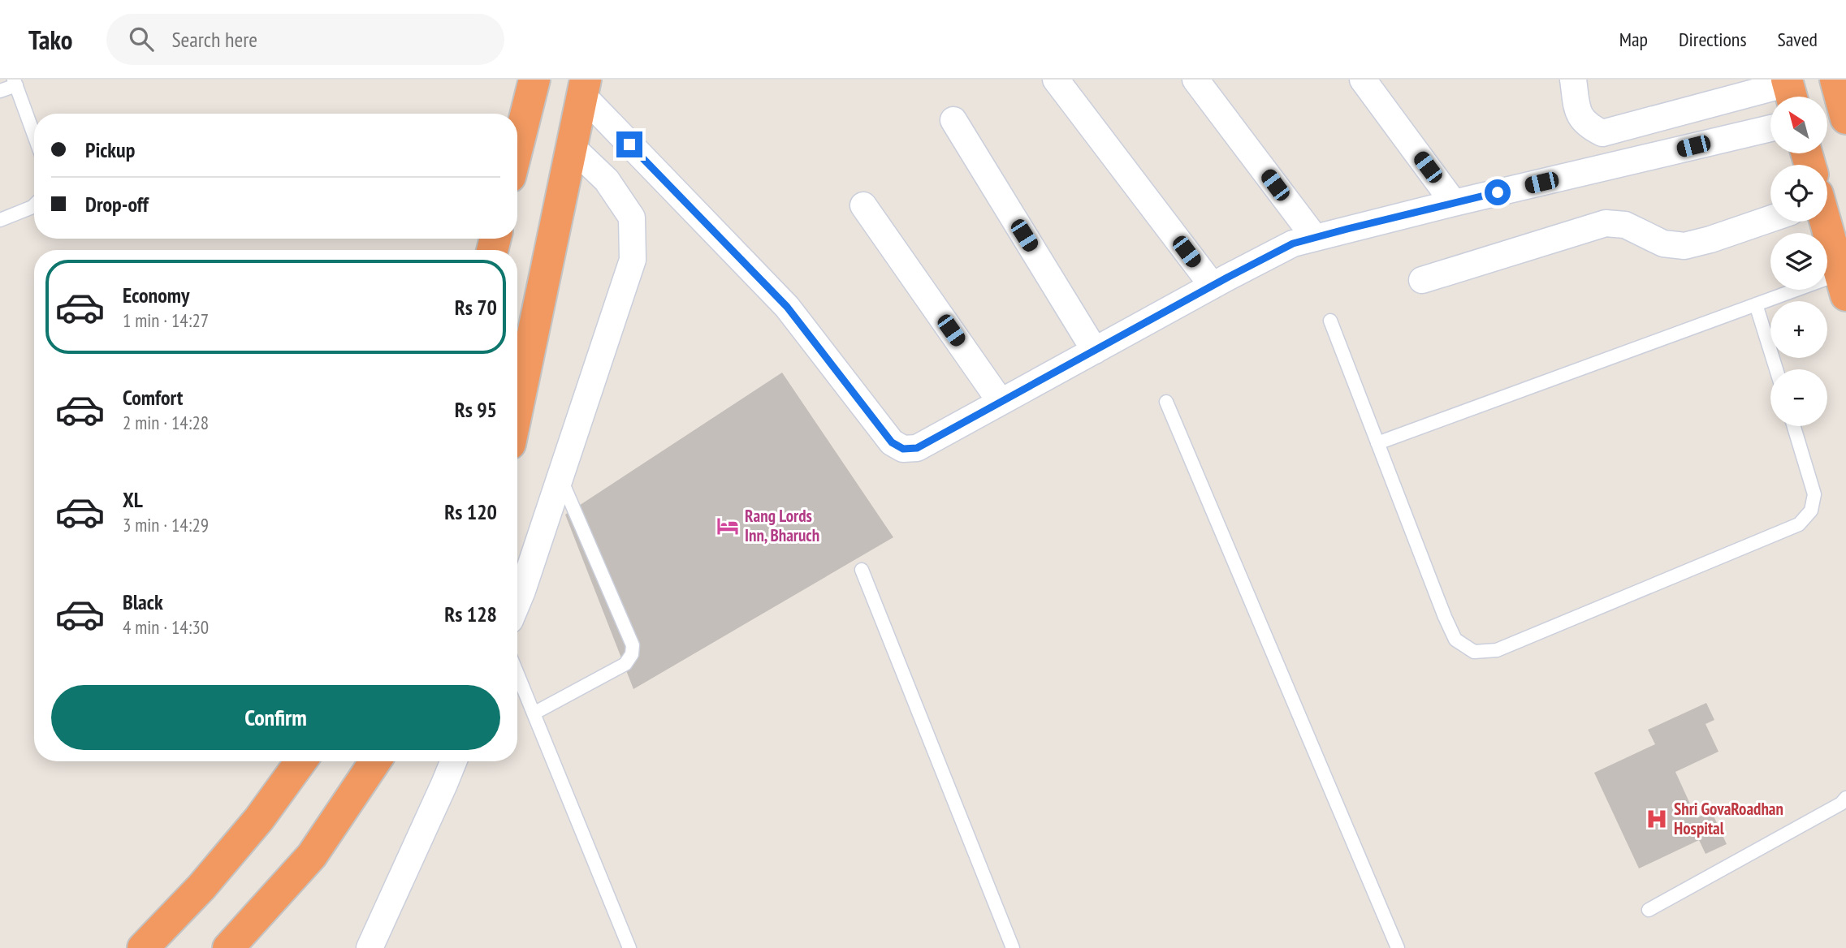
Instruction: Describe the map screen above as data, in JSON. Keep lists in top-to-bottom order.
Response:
{
  "places": {
    "hotel": ["Rang Lords Inn, Bharuch"],
    "hospital": ["Shri GovaRoadhan Hospital"]
  },
  "north": "top left",
  "page": {
    "header": "Tako",
    "search": "Search here",
    "nav": ["Map", "Directions", "Saved"],
    "map_buttons": ["+", "−"],
    "banner": ["Pickup", "Drop-off"],
    "list": [
      {
        "name": "Economy",
        "note": "1 min · 14:27",
        "value": "Rs 70"
      },
      {
        "name": "Comfort",
        "note": "2 min · 14:28",
        "value": "Rs 95"
      },
      {
        "name": "XL",
        "note": "3 min · 14:29",
        "value": "Rs 120"
      },
      {
        "name": "Black",
        "note": "4 min · 14:30",
        "value": "Rs 128"
      }
    ],
    "buttons": "Confirm"
  }
}
